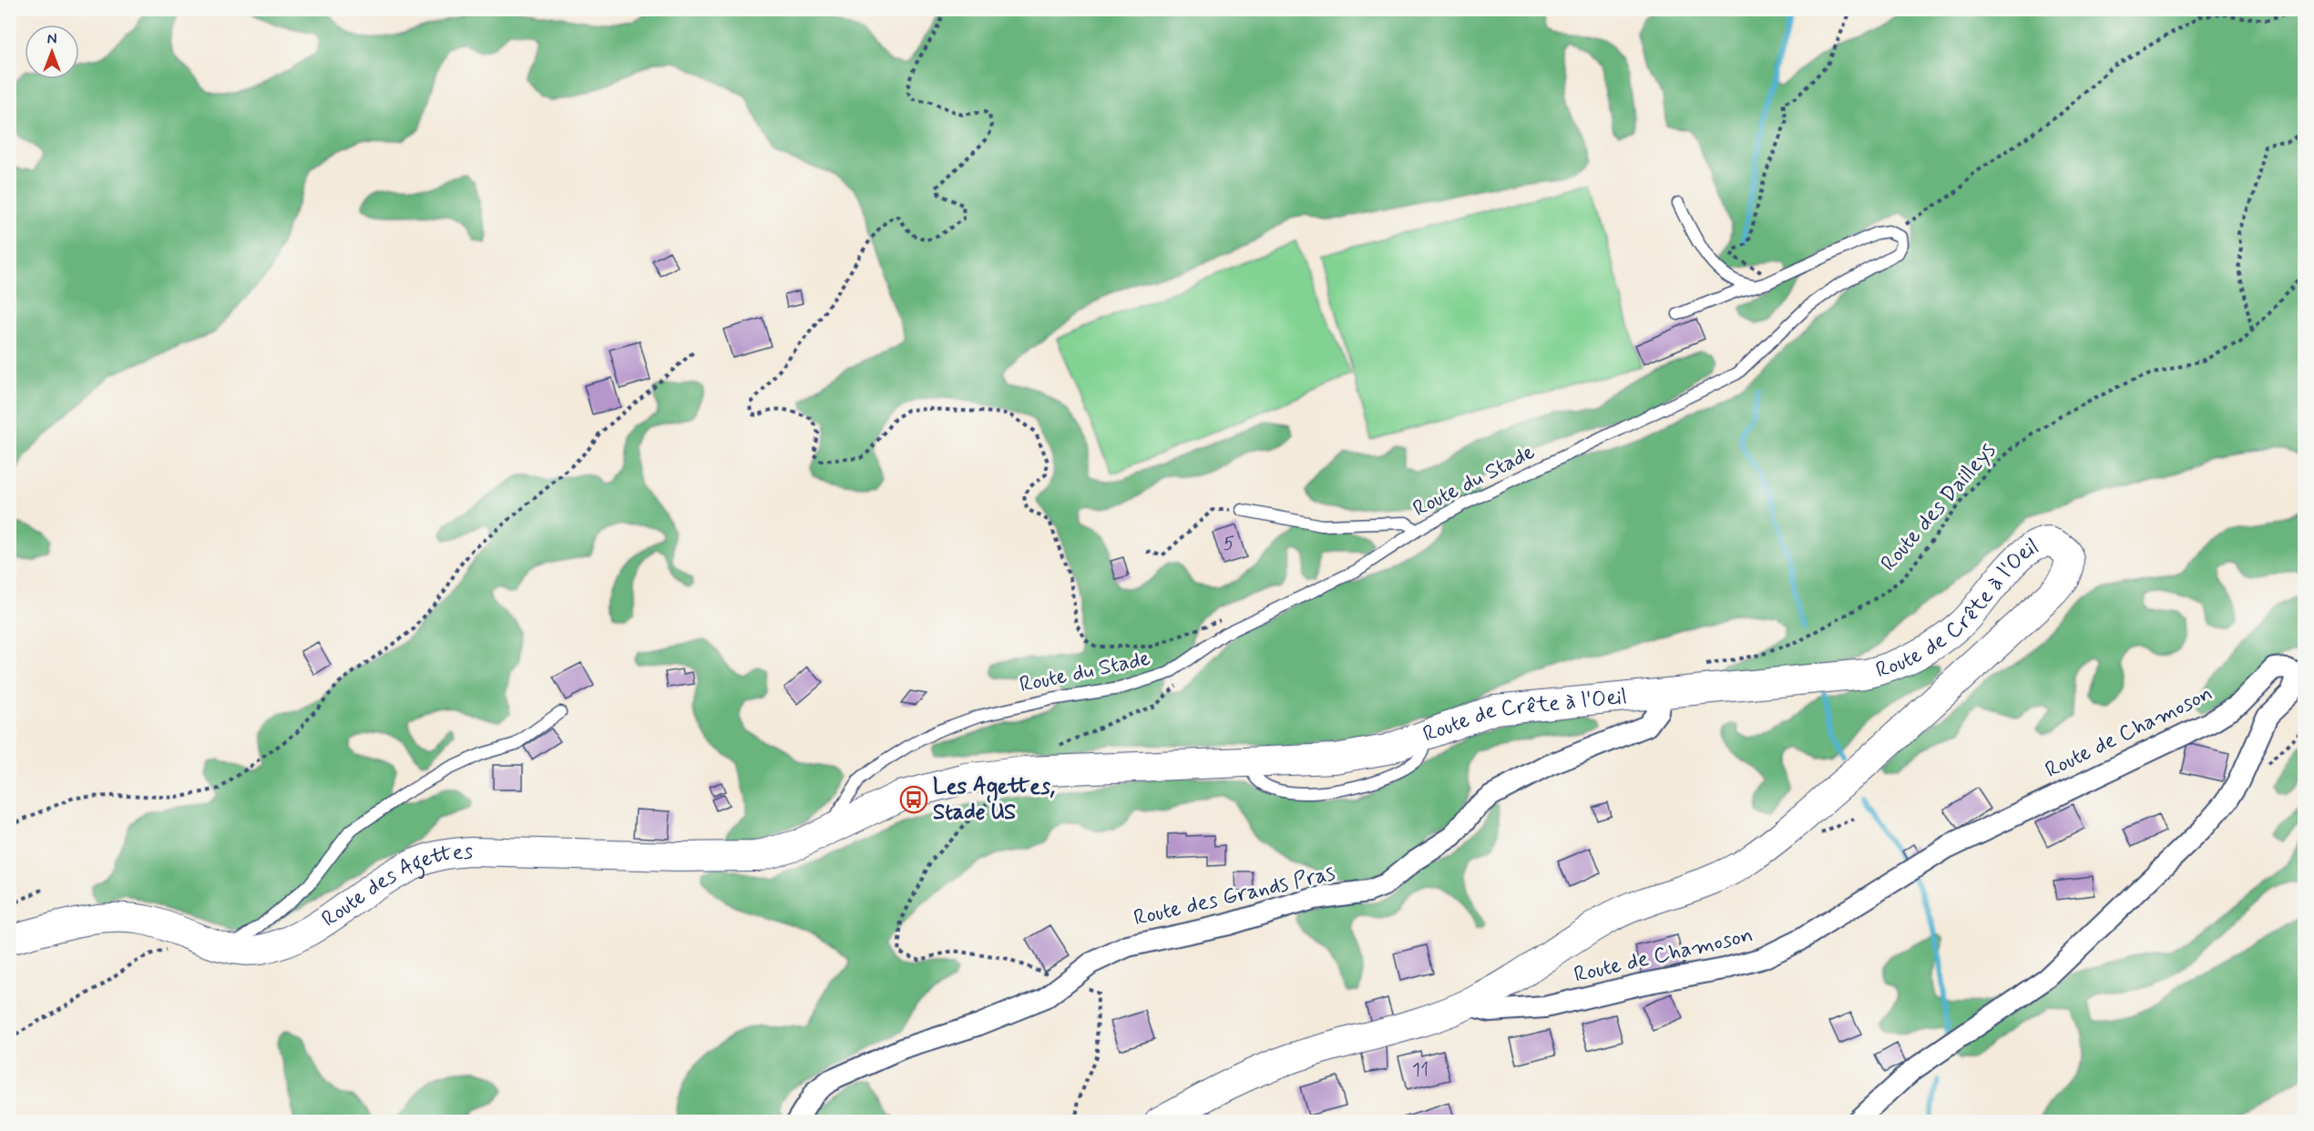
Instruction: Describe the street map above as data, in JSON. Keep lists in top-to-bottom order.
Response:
{
  "streets": {
    "street": [
      "Route de Crête à l'Oeil",
      "Route de Chamoson",
      "Route des Agettes",
      "Route des Grands Pras"
    ],
    "lane": ["Route du Stade"],
    "path": ["Route des Dailleys"]
  },
  "crossings": [
    ["Route du Stade", "Route de Crête à l'Oeil"],
    ["Route de Crête à l'Oeil", "Route de Chamoson"],
    ["Route de Crête à l'Oeil", "Route des Agettes"],
    ["Route de Crête à l'Oeil", "Route des Grands Pras"]
  ],
  "places": {
    "bus stop": ["Les Agettes, Stade US"]
  },
  "house_numbers": ["5", "11"],
  "north": "top"
}
